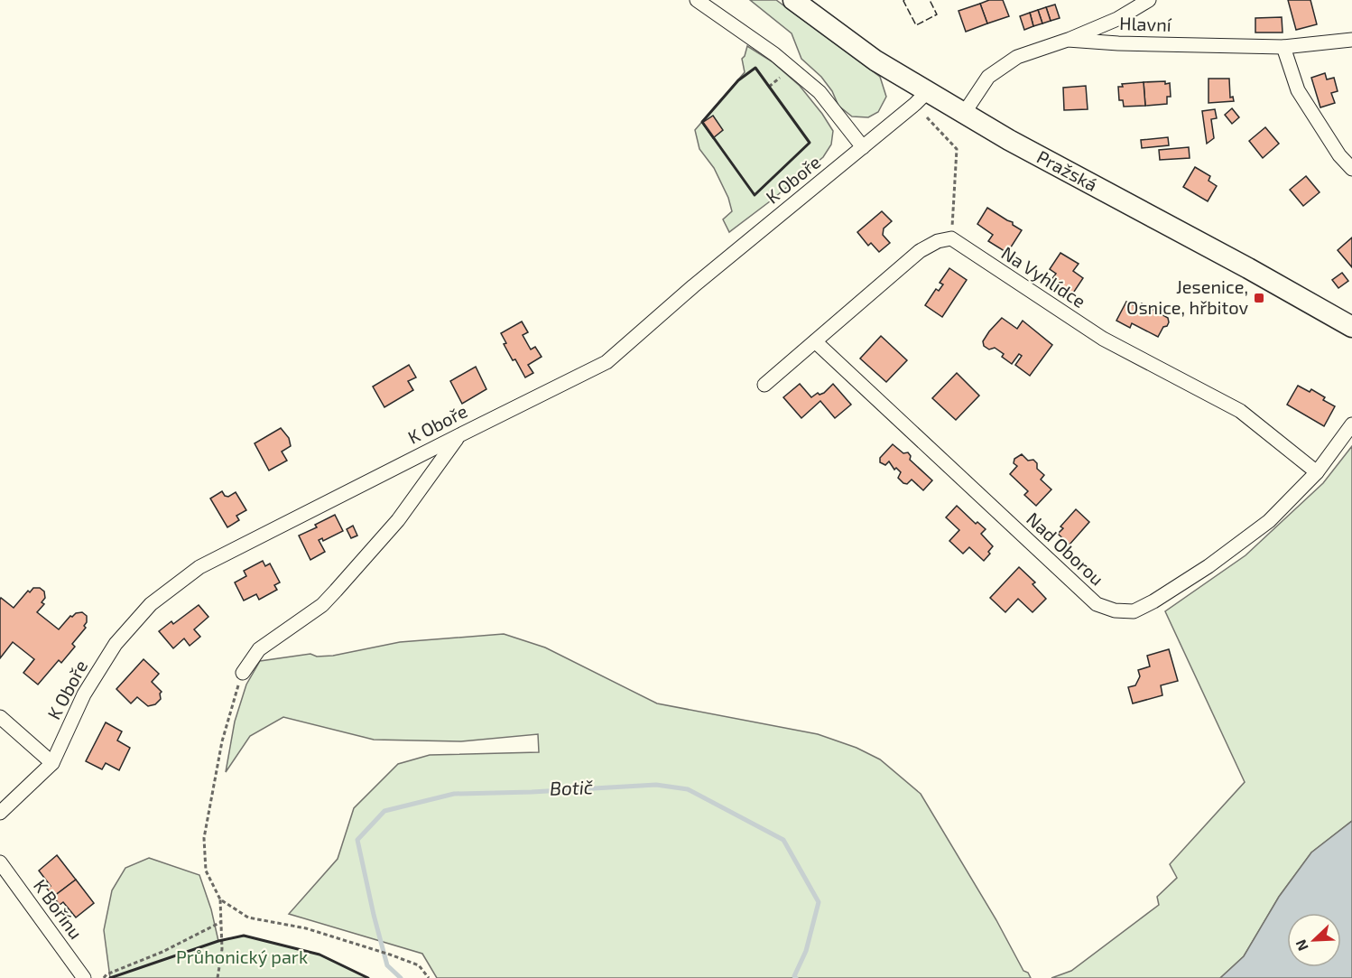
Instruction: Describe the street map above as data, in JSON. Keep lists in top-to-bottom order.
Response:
{
  "streets": {
    "main road": ["Pražská"],
    "street": [
      "Hlavní",
      "K Oboře",
      "Na Vyhlídce",
      "Nad Oborou",
      "K Bořínu"
    ]
  },
  "crossings": [
    ["Hlavní", "Pražská"],
    ["Pražská", "K Oboře"],
    ["Na Vyhlídce", "Nad Oborou"]
  ],
  "water": ["Botič"],
  "parks": ["Průhonický park"],
  "places": {
    "transit": ["Jesenice, Osnice, hřbitov"]
  },
  "north": "bottom left"
}
